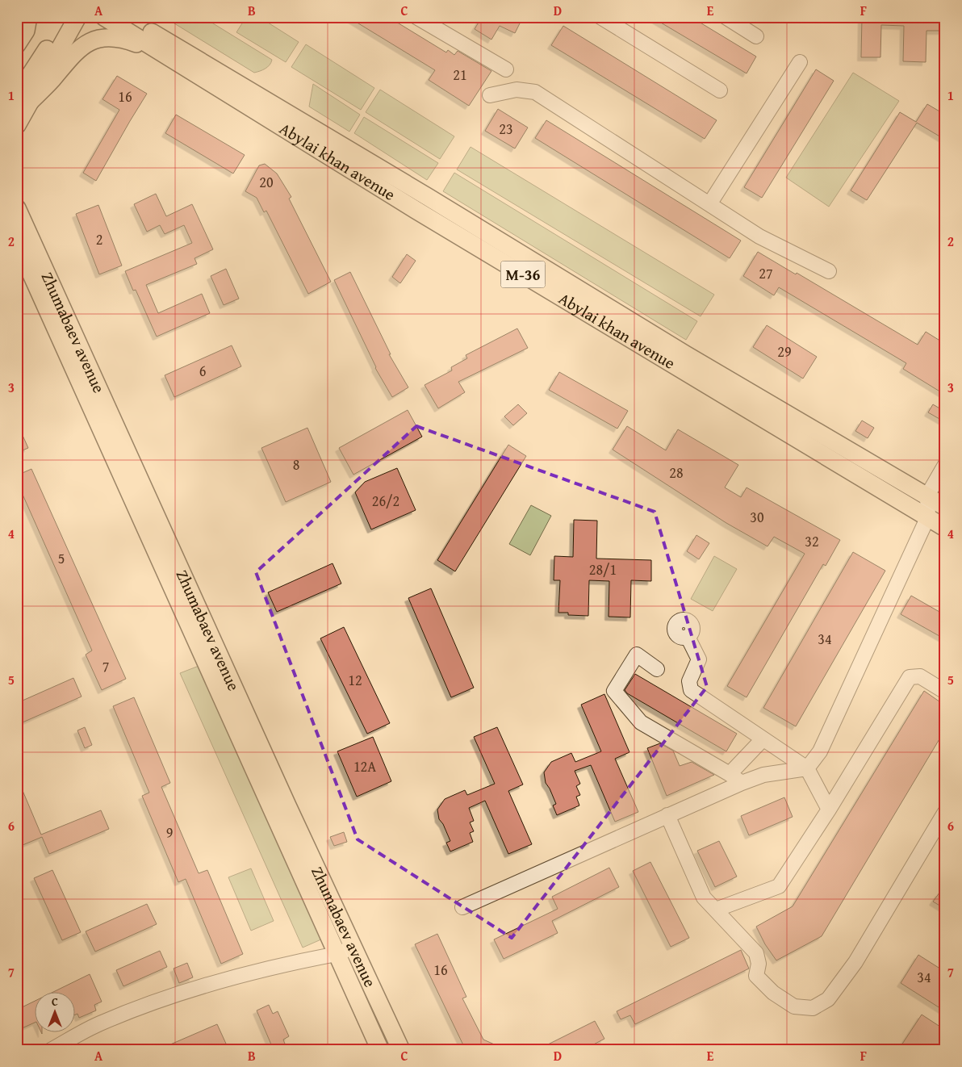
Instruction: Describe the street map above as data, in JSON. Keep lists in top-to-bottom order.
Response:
{
  "streets": {
    "main road": ["Abylai khan avenue", "M-36", "Zhumabaev avenue"]
  },
  "house_numbers": [
    "21",
    "16",
    "23",
    "20",
    "2",
    "27",
    "29",
    "6",
    "8",
    "28",
    "26/2",
    "30",
    "32",
    "5",
    "28/1",
    "34",
    "7",
    "12",
    "12А",
    "9",
    "16",
    "34"
  ],
  "north": "top",
  "grid": {
    "columns": [
      "A",
      "B",
      "C",
      "D",
      "E",
      "F"
    ],
    "rows": [
      "1",
      "2",
      "3",
      "4",
      "5",
      "6",
      "7"
    ]
  }
}
